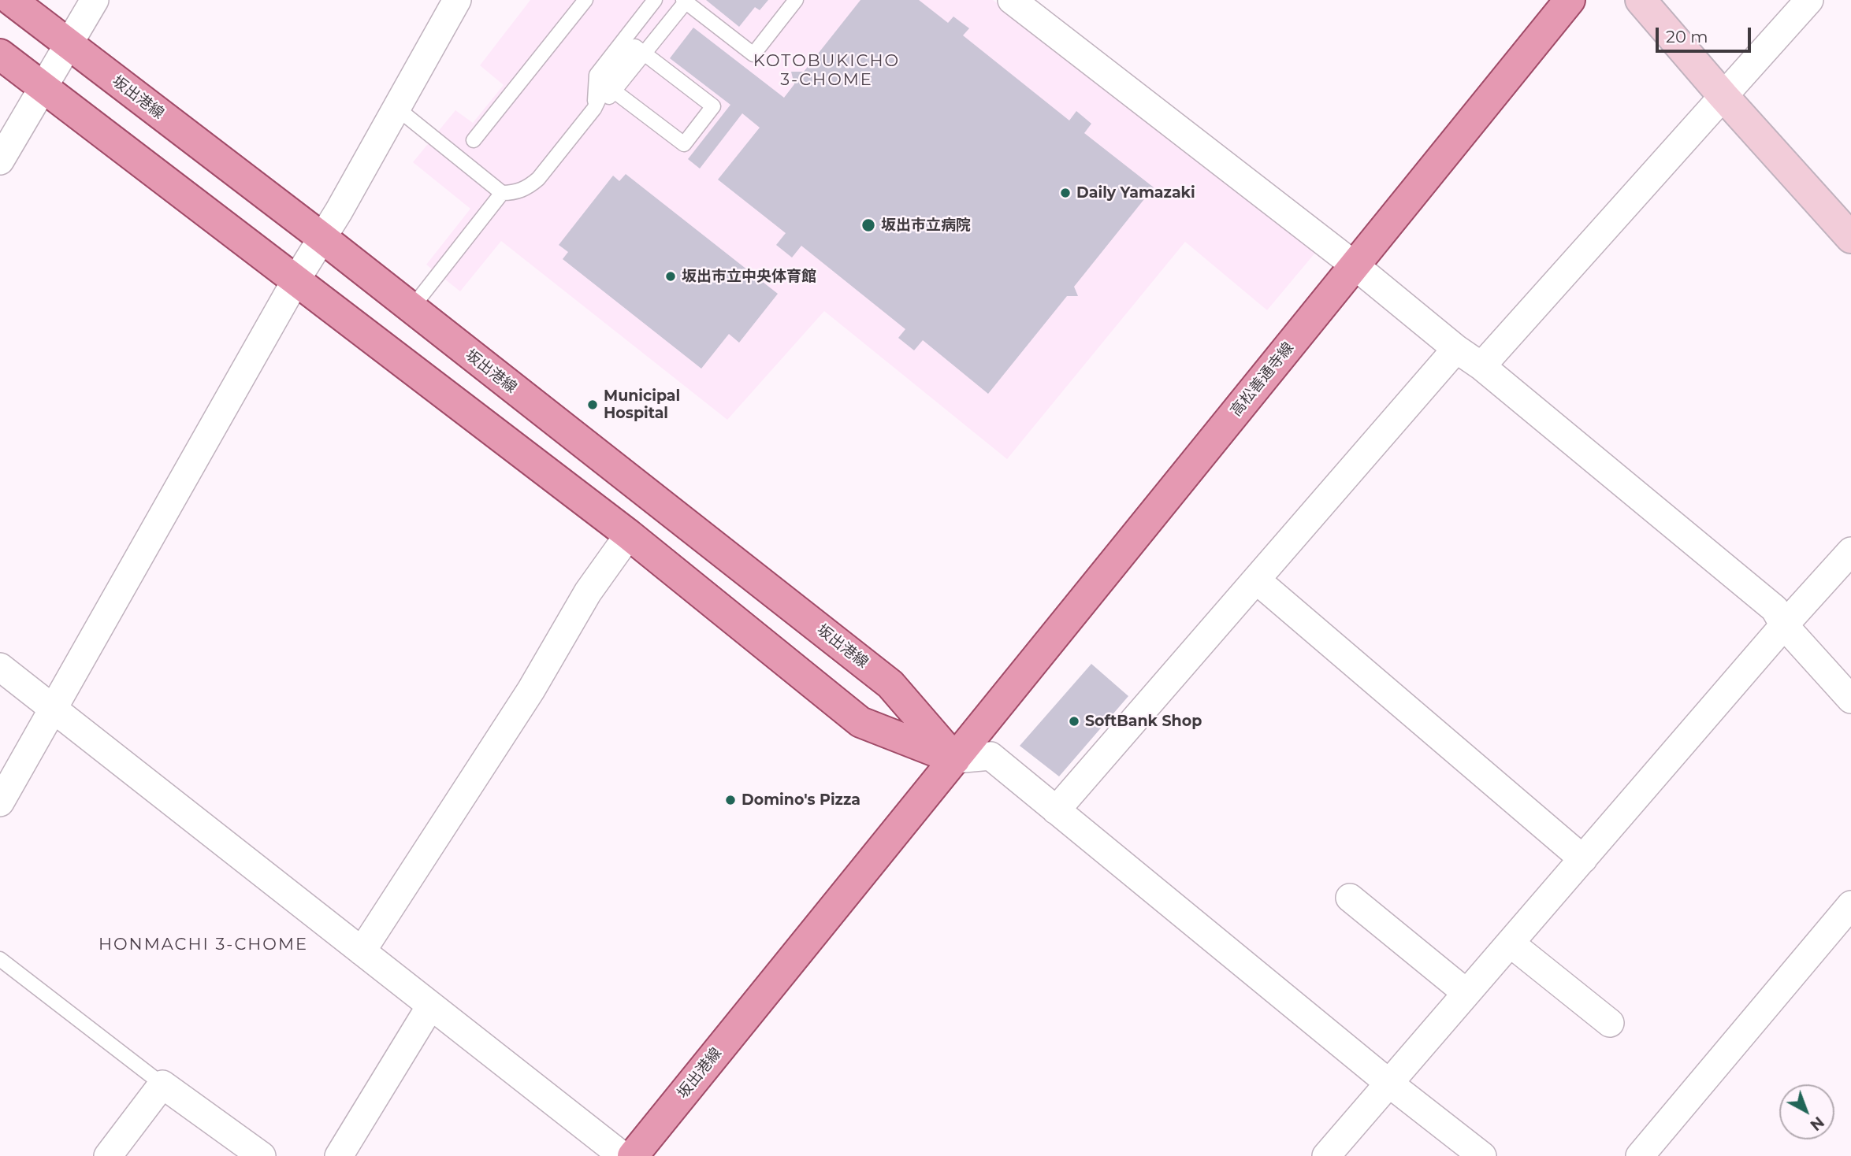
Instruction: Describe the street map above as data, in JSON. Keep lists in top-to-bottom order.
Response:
{
  "streets": {
    "main road": ["坂出港線", "高松善通寺線"]
  },
  "crossings": [
    ["坂出港線", "高松善通寺線"]
  ],
  "districts": ["KOTOBUKICHO 3-CHOME", "HONMACHI 3-CHOME"],
  "places": [
    "Daily Yamazaki",
    "坂出市立病院",
    "坂出市立中央体育館",
    "Municipal Hospital",
    "SoftBank Shop",
    "Domino's Pizza"
  ],
  "scale_bar": "20 m",
  "north": "bottom right"
}
